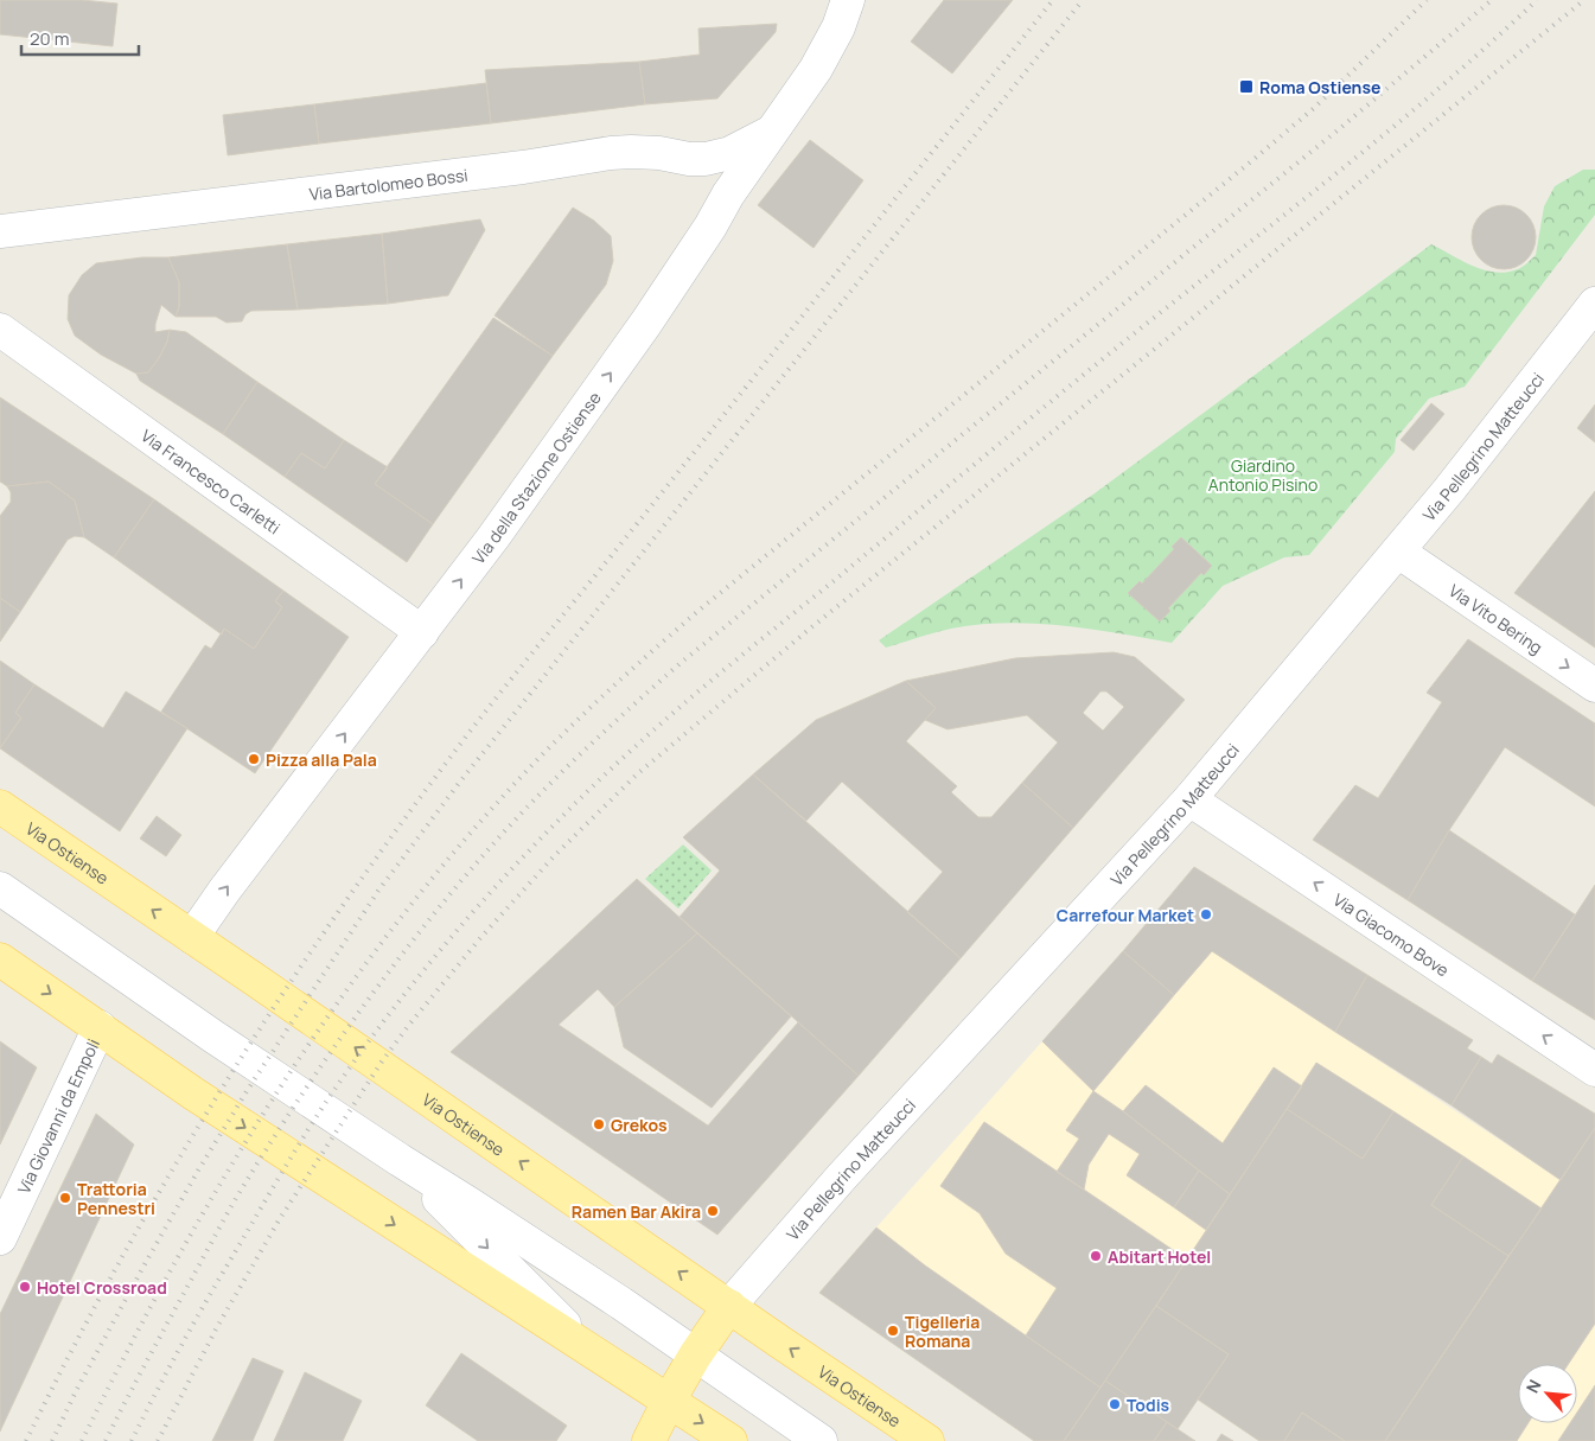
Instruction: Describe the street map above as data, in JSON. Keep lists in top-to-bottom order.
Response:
{
  "streets": {
    "main road": ["Via Ostiense"],
    "street": [
      "Via Bartolomeo Bossi",
      "Via Pellegrino Matteucci",
      "Via della Stazione Ostiense",
      "Via Francesco Carletti",
      "Via Vito Bering",
      "Via Giacomo Bove",
      "Via Giovanni da Empoli"
    ]
  },
  "crossings": [
    ["Via Bartolomeo Bossi", "Via della Stazione Ostiense"],
    ["Via Pellegrino Matteucci", "Via Vito Bering"],
    ["Via Pellegrino Matteucci", "Via Ostiense"],
    ["Via Pellegrino Matteucci", "Via Giacomo Bove"],
    ["Via della Stazione Ostiense", "Via Francesco Carletti"],
    ["Via della Stazione Ostiense", "Via Ostiense"]
  ],
  "one_way": ["Via della Stazione Ostiense", "Via Vito Bering", "Via Giacomo Bove"],
  "parks": ["Giardino Antonio Pisino"],
  "places": {
    "transit": ["Roma Ostiense"],
    "other": [
      "Pizza alla Pala",
      "Carrefour Market",
      "Grekos",
      "Trattoria Pennestri",
      "Ramen Bar Akira",
      "Abitart Hotel",
      "Hotel Crossroad",
      "Tigelleria Romana",
      "Todis"
    ]
  },
  "scale_bar": "20 m",
  "north": "top left"
}
